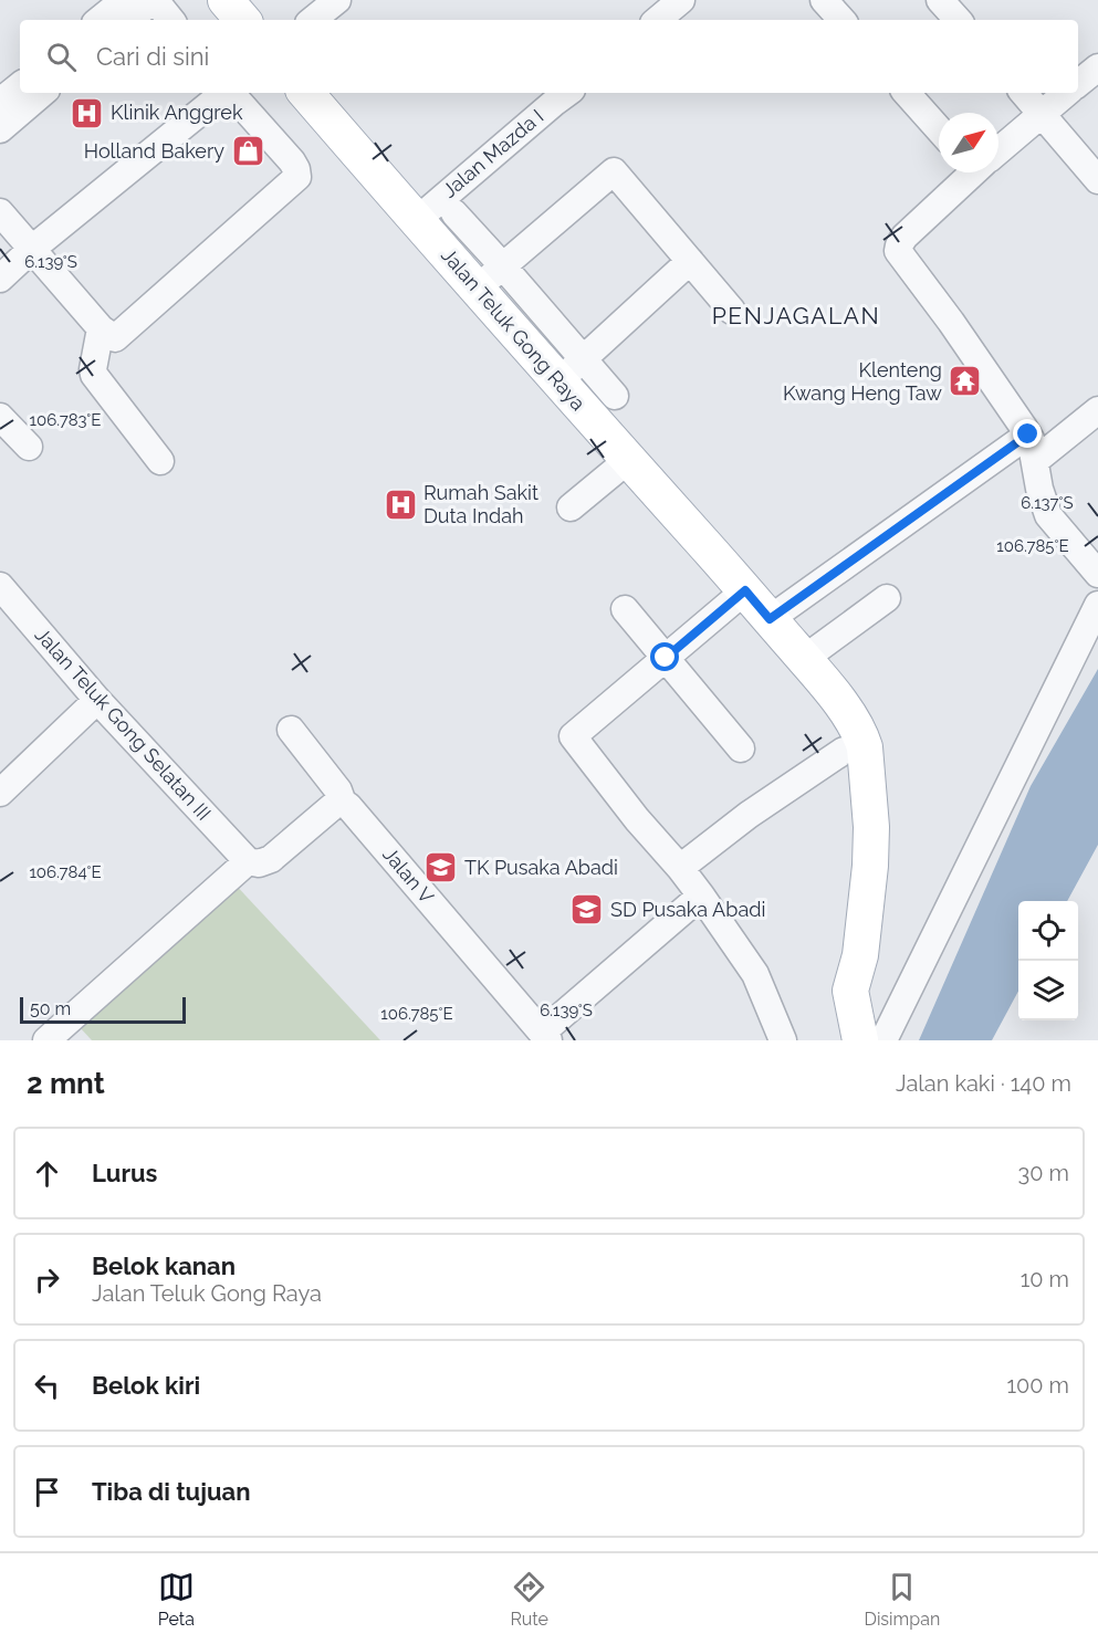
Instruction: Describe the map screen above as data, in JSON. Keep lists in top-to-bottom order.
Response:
{
  "streets": {
    "main road": ["Jalan Teluk Gong Raya"],
    "street": ["Jalan Mazda I", "Jalan Teluk Gong Selatan III", "Jalan V"]
  },
  "crossings": [
    ["Jalan Mazda I", "Jalan Teluk Gong Raya"]
  ],
  "districts": ["PENJAGALAN"],
  "places": {
    "hospital": ["Klinik Anggrek", "Rumah Sakit Duta Indah"],
    "shop": ["Holland Bakery"],
    "temple": ["Klenteng Kwang Heng Taw"],
    "school or university": ["TK Pusaka Abadi", "SD Pusaka Abadi"]
  },
  "scale_bar": "50 m",
  "north": "top right",
  "page": {
    "search": "Cari di sini",
    "scale": "50 m",
    "heading": ["2 mnt", "Jalan kaki · 140 m"],
    "list": [
      ["Lurus", "30 m"],
      ["Belok kanan", "Jalan Teluk Gong Raya", "10 m"],
      ["Belok kiri", "100 m"],
      "Tiba di tujuan"
    ],
    "nav": ["Peta", "Rute", "Disimpan"]
  },
  "coordinates": [
    "6.139°S",
    "106.783°E",
    "6.137°S",
    "106.785°E",
    "106.784°E"
  ]
}
